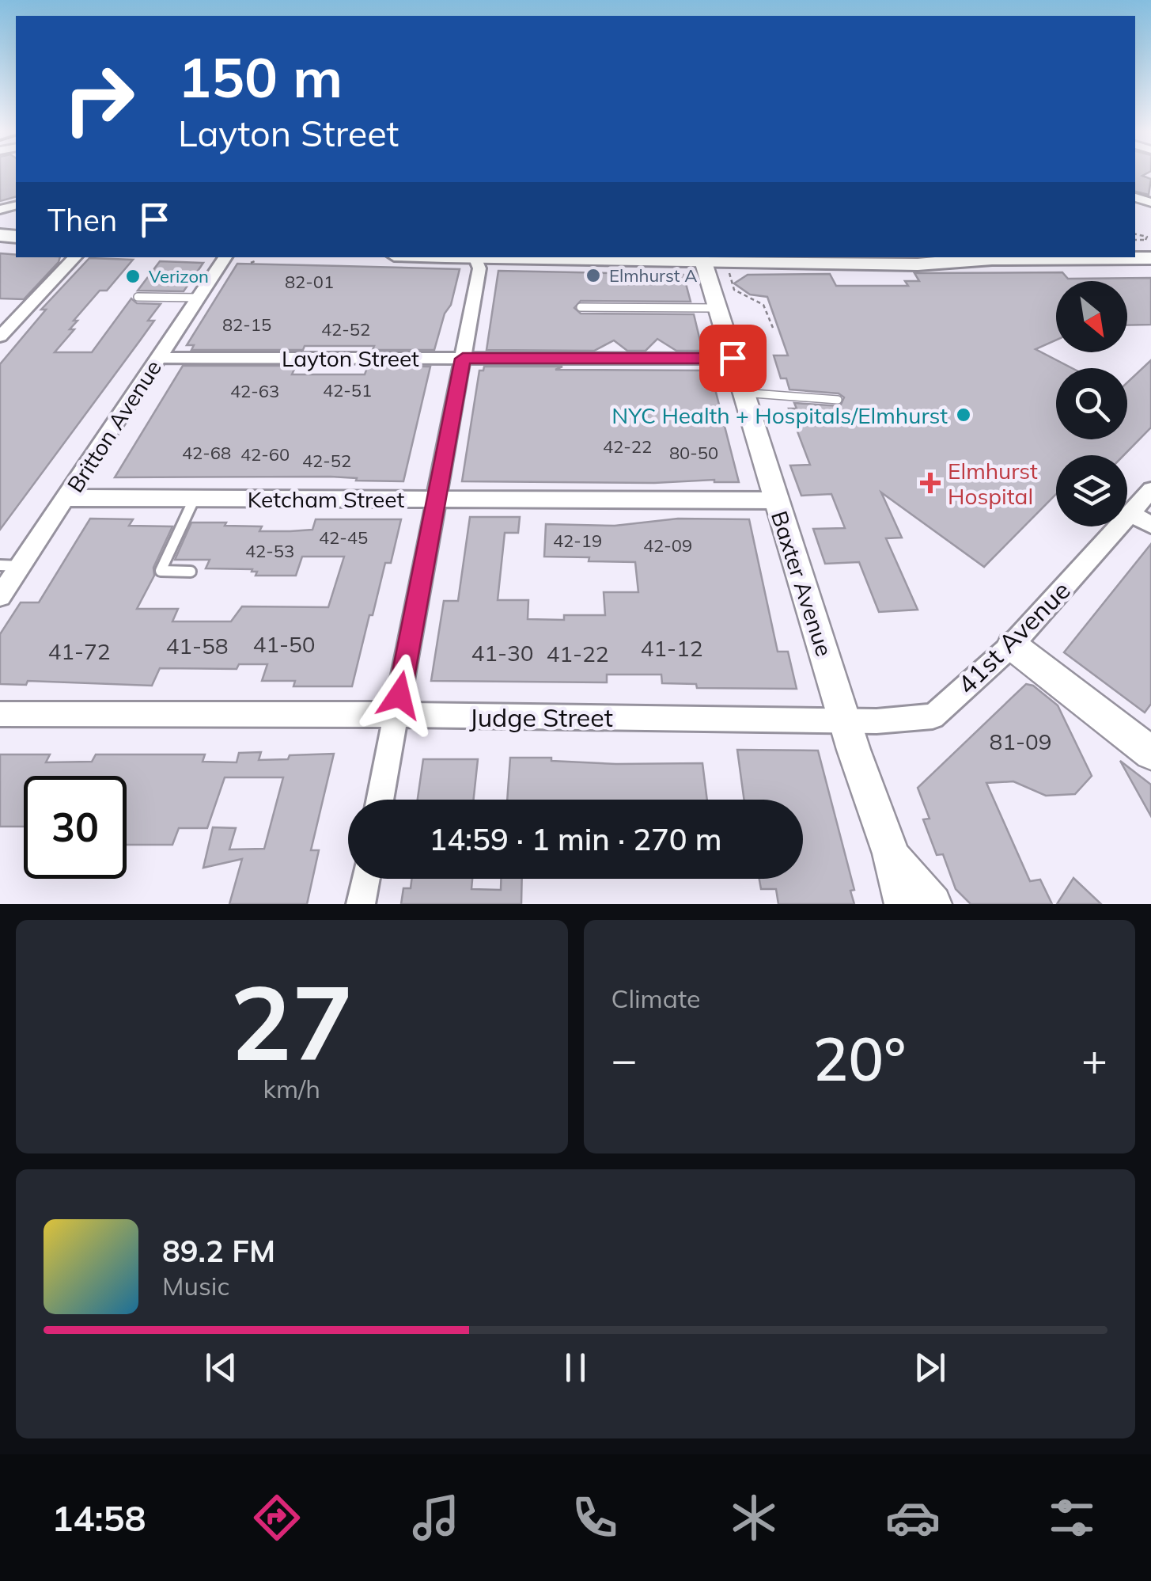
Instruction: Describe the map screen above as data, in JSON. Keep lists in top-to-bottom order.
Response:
{
  "streets": {
    "street": [
      "Layton Street",
      "Britton Avenue",
      "Ketcham Street",
      "Baxter Avenue",
      "41st Avenue",
      "Judge Street"
    ]
  },
  "crossings": [
    ["Layton Street", "Britton Avenue"],
    ["Layton Street", "Baxter Avenue"],
    ["Britton Avenue", "Ketcham Street"],
    ["Ketcham Street", "Baxter Avenue"],
    ["Baxter Avenue", "41st Avenue"],
    ["Baxter Avenue", "Judge Street"],
    ["41st Avenue", "Judge Street"]
  ],
  "places": {
    "other": ["Elmhurst A", "Verizon", "NYC Health + Hospitals/Elmhurst"],
    "health": ["Elmhurst Hospital"]
  },
  "house_numbers": [
    "82-01",
    "82-15",
    "42-52",
    "42-51",
    "42-63",
    "42-22",
    "42-68",
    "80-50",
    "42-60",
    "42-52",
    "42-45",
    "42-19",
    "42-09",
    "42-53",
    "41-50",
    "41-58",
    "41-12",
    "41-72",
    "41-30",
    "41-22",
    "81-09"
  ],
  "north": "bottom right",
  "page": {
    "turn": ["150 m", "Layton Street"],
    "then": "Then",
    "limit": "30",
    "trip": "14:59 · 1 min · 270 m",
    "tile": [
      ["27", "km/h"],
      "Climate"
    ],
    "heat": ["−", "20°", "+"],
    "song": ["89.2 FM", "Music"],
    "tabs": "14:58"
  }
}
